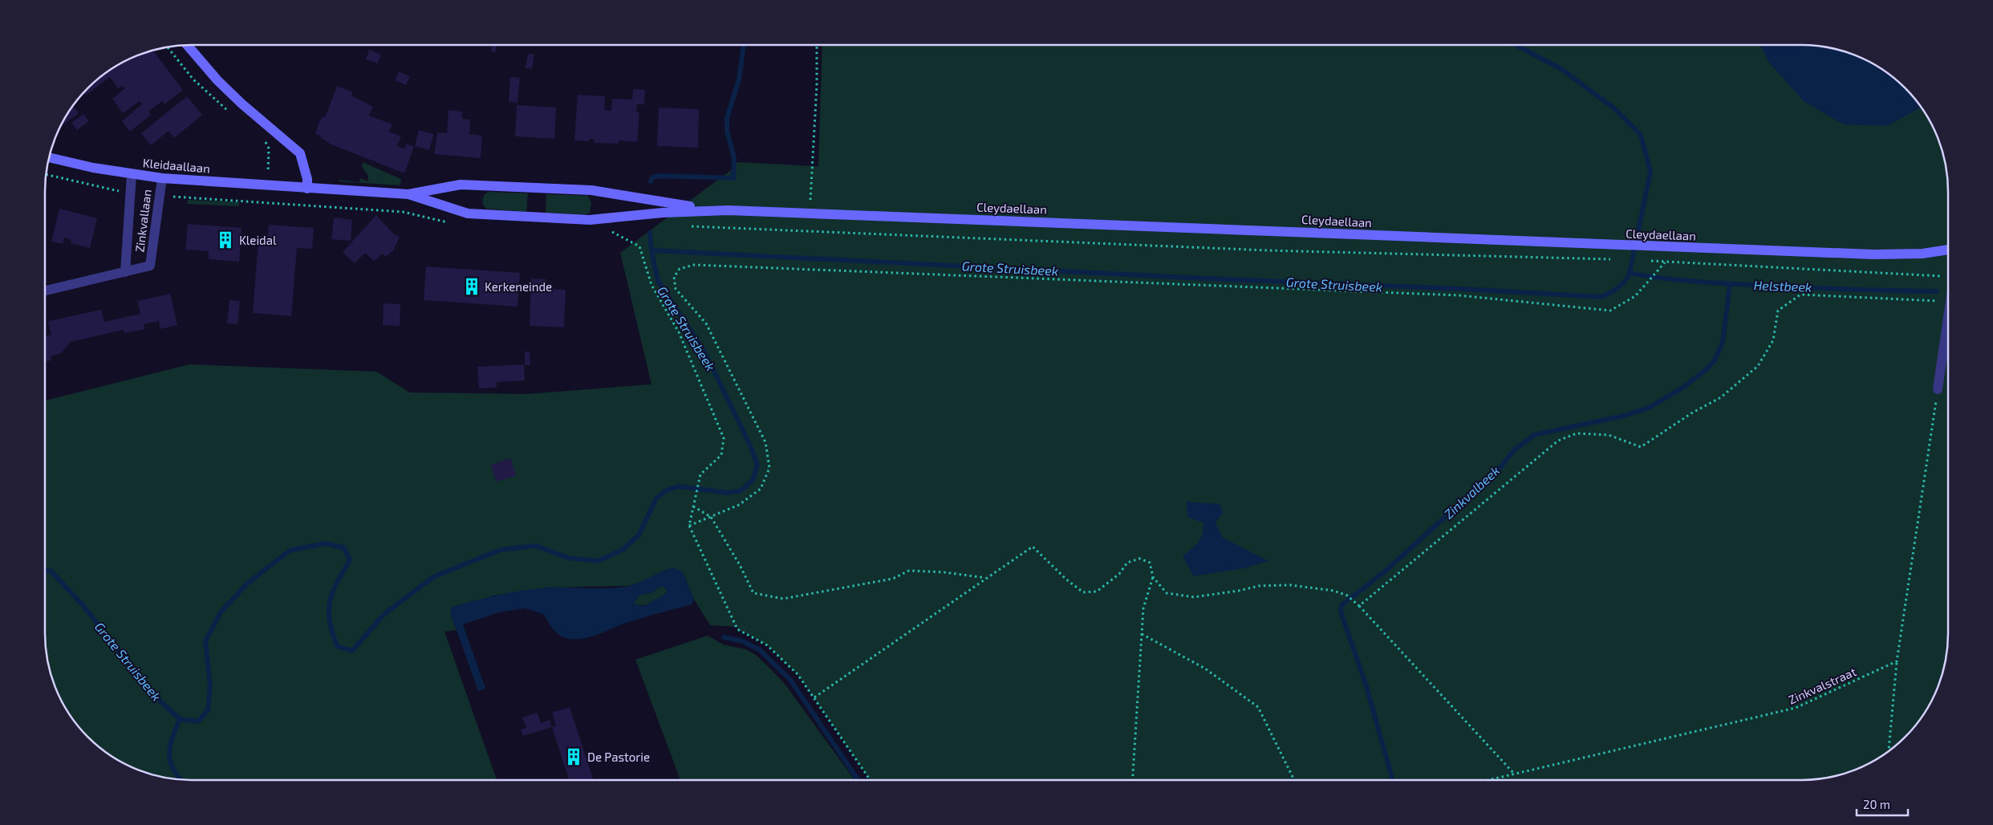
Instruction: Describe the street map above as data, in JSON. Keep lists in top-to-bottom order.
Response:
{
  "streets": {
    "street": ["Kleidaallaan", "Cleydaellaan", "Zinkvallaan"],
    "path": ["Zinkvalstraat"]
  },
  "crossings": [
    ["Kleidaallaan", "Zinkvallaan"]
  ],
  "water": ["Grote Struisbeek", "Helstbeek", "Zinkvalbeek"],
  "places": {
    "building": ["Kleidal", "Kerkeneinde", "De Pastorie"]
  },
  "scale_bar": "20 m"
}
